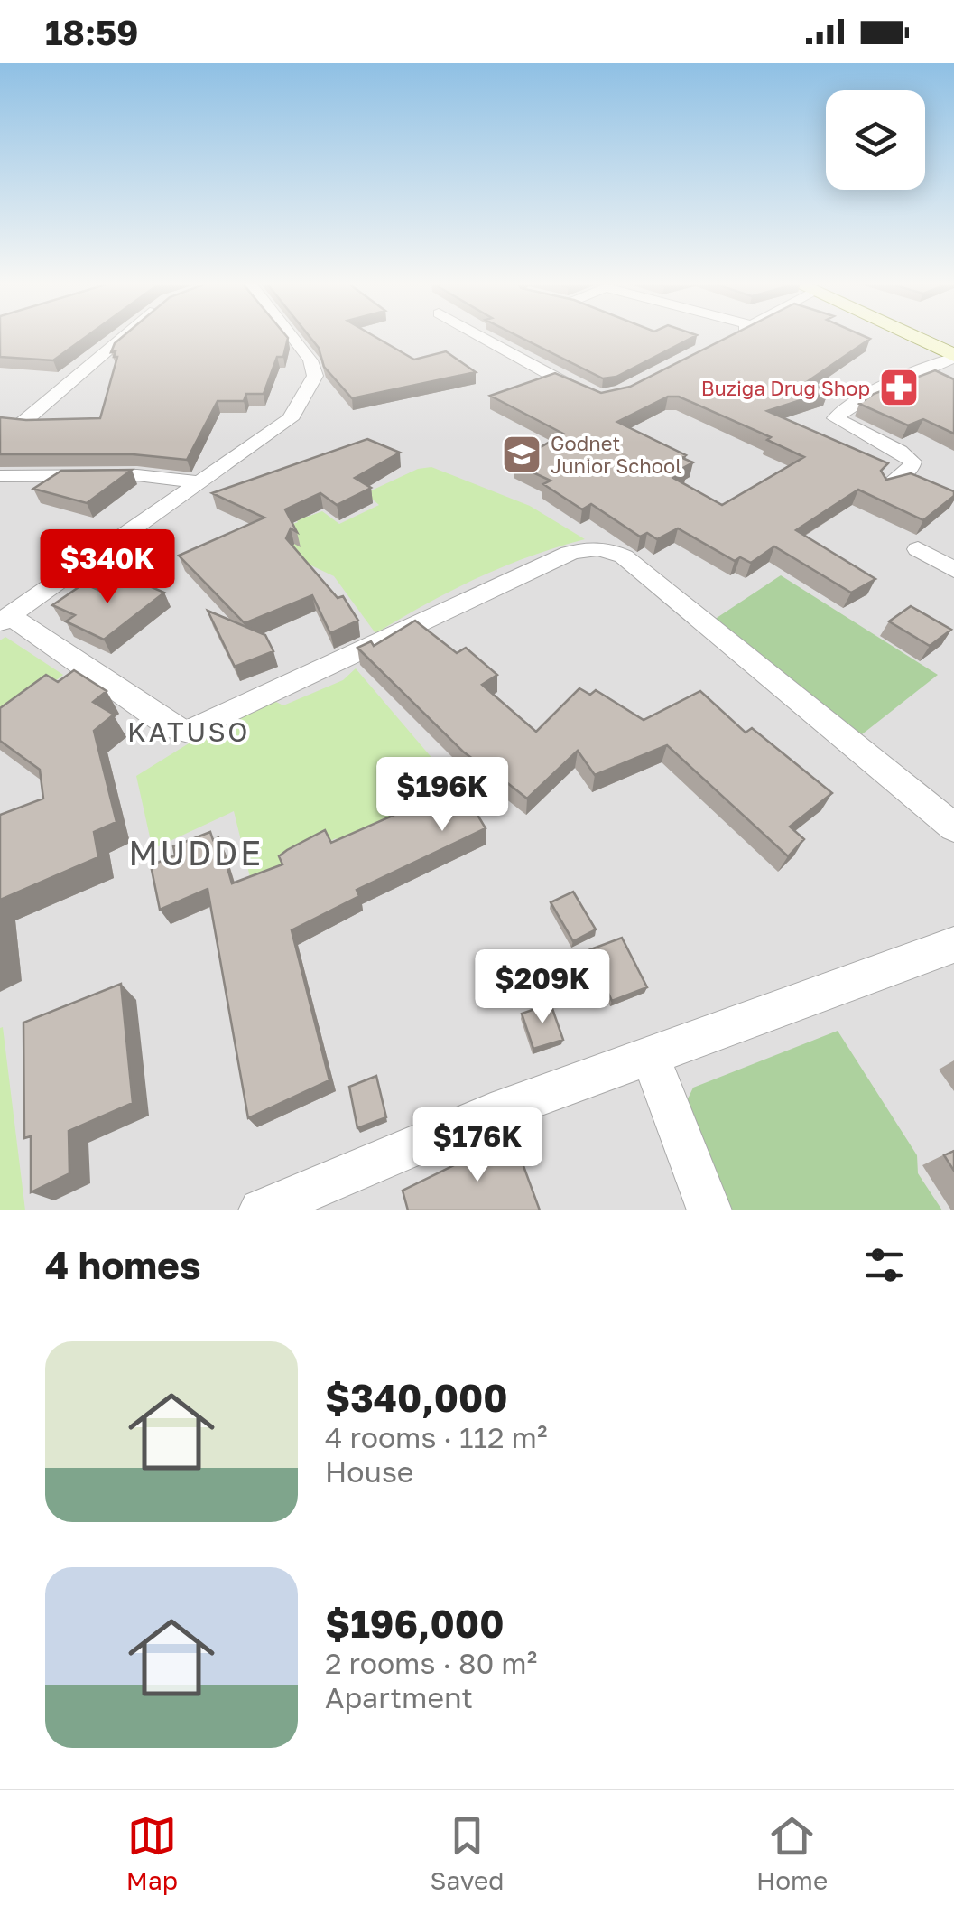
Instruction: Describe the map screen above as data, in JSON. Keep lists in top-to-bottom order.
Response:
{
  "districts": ["KATUSO", "MUDDE"],
  "places": {
    "pharmacy": ["Buziga Drug Shop"],
    "school or university": ["Godnet Junior School"]
  },
  "page": {
    "status": "18:59",
    "price": [
      "$340K",
      "$196K",
      "$209K",
      "$176K"
    ],
    "heading": "4 homes",
    "list": [
      {
        "name": "$340,000",
        "note": "4 rooms · 112 m² · House"
      },
      {
        "name": "$196,000",
        "note": "2 rooms · 80 m² · Apartment"
      }
    ],
    "tabs": ["Map", "Saved", "Home"]
  }
}
